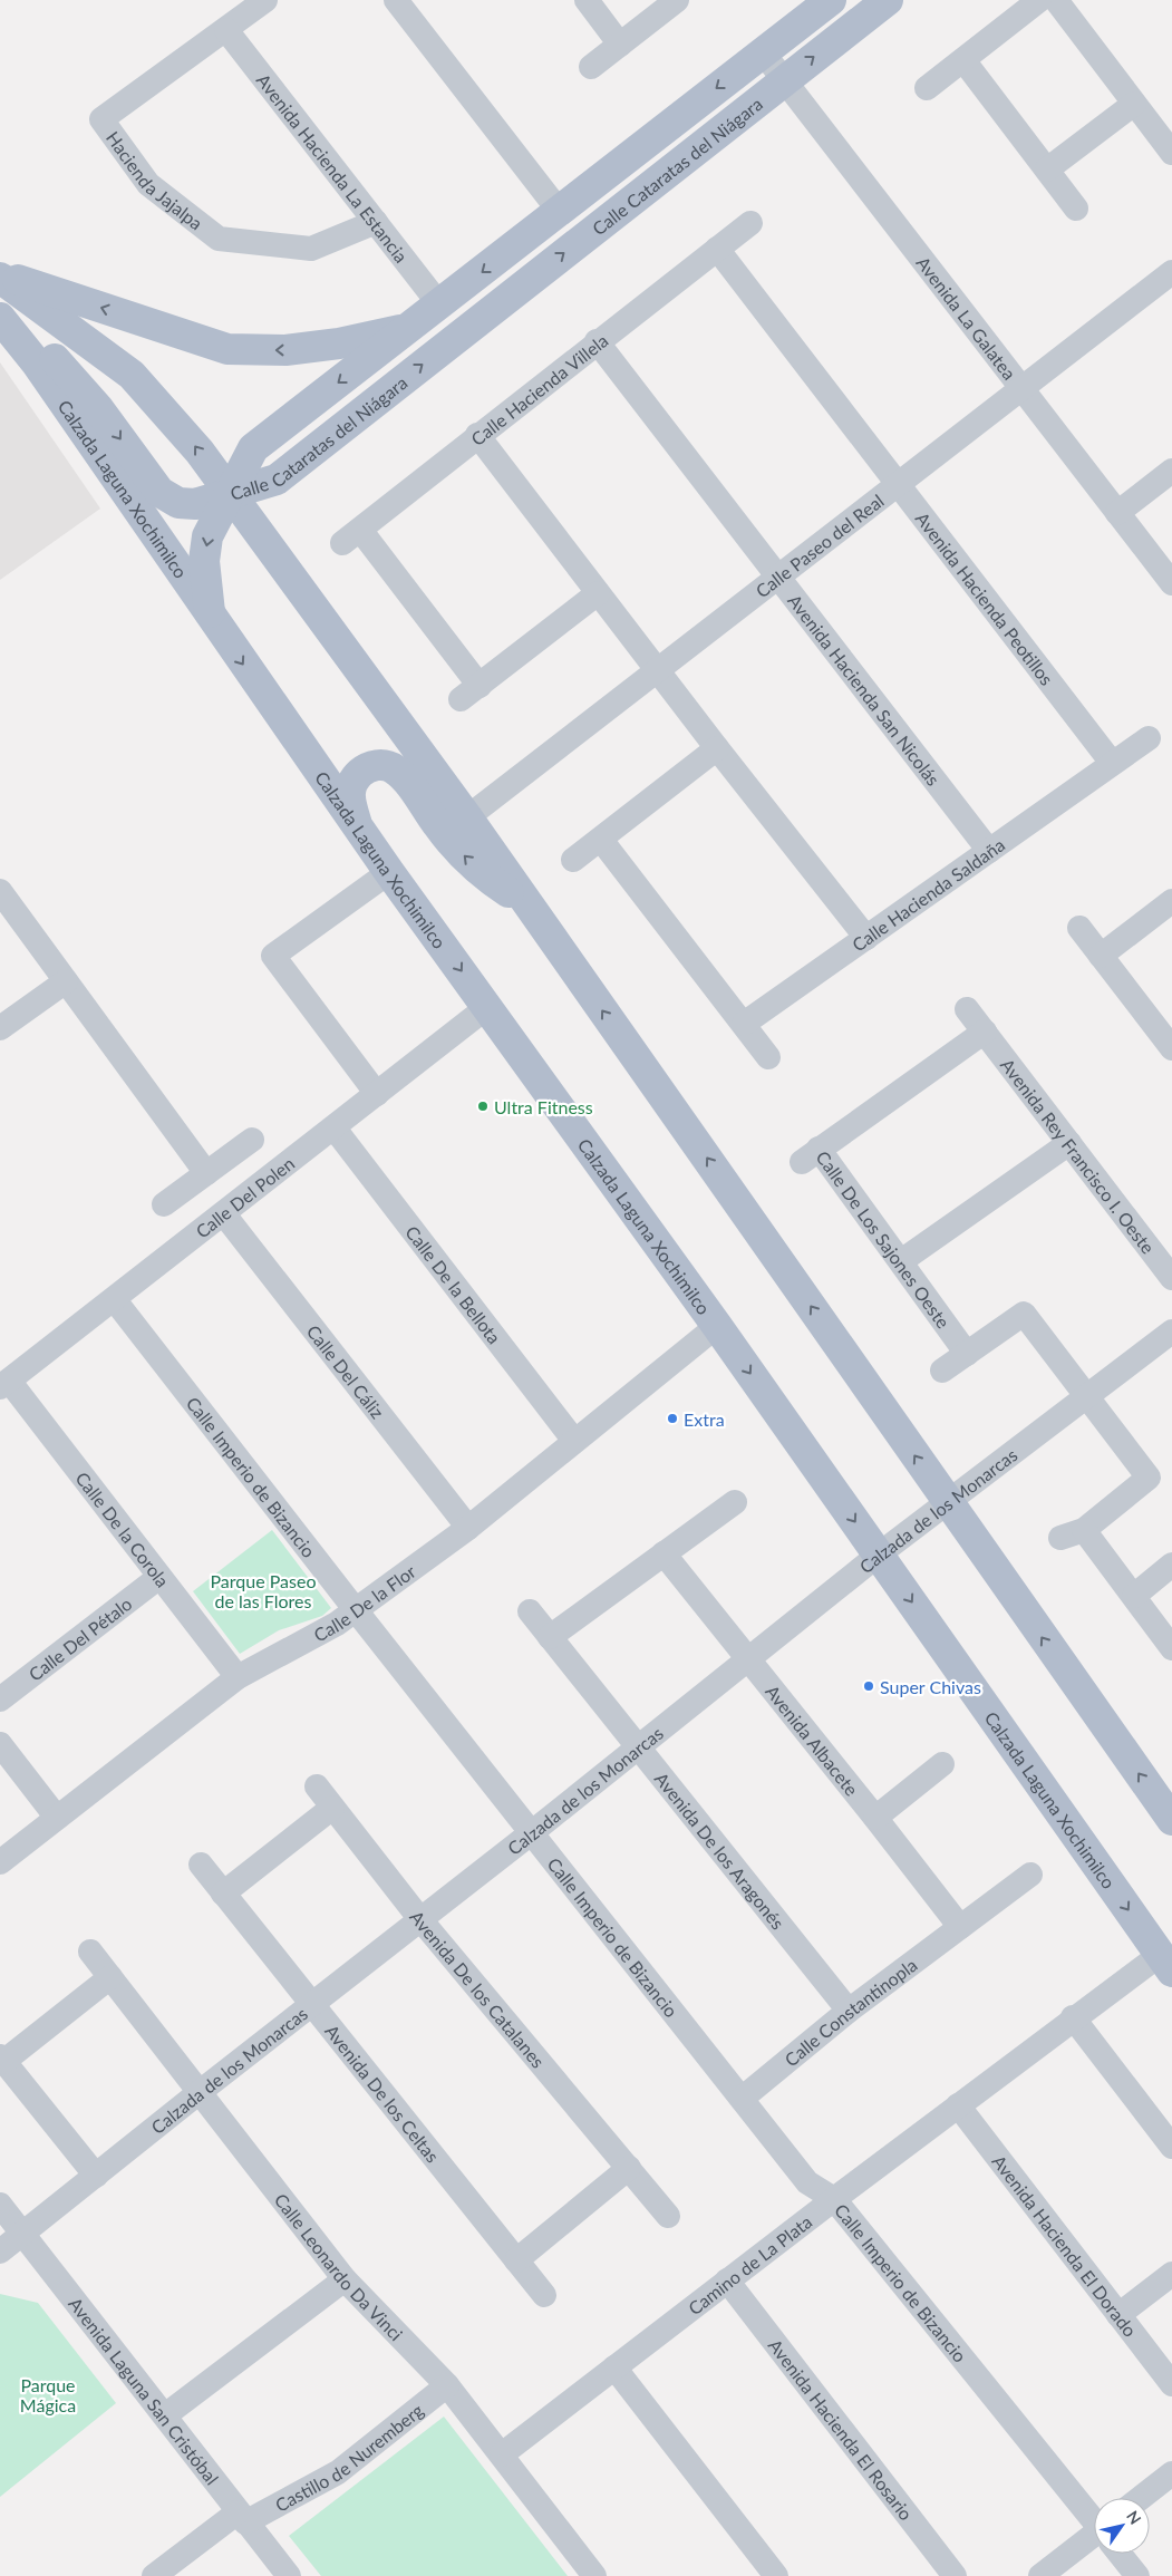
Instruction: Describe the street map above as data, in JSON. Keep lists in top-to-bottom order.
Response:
{
  "streets": {
    "main road": ["Calle Cataratas del Niágara", "Calzada Laguna Xochimilco"],
    "street": [
      "Avenida Hacienda La Estancia",
      "Hacienda Jajalpa",
      "Avenida La Galatea",
      "Calle Hacienda Villela",
      "Calle Paseo del Real",
      "Avenida Hacienda Peotillos",
      "Avenida Hacienda San Nicolás",
      "Calle Hacienda Saldaña",
      "Avenida Rey Francisco I. Oeste",
      "Calle Del Polen",
      "Calle De Los Sajones Oeste",
      "Calle De la Bellota",
      "Calle Del Cáliz",
      "Calle Imperio de Bizancio",
      "Calzada de los Monarcas",
      "Calle De la Corola",
      "Calle De la Flor",
      "Calle Del Pétalo",
      "Avenida Albacete",
      "Avenida De los Aragonés",
      "Avenida De los Catalanes",
      "Calle Constantinopla",
      "Avenida De los Celtas",
      "Avenida Hacienda El Dorado",
      "Camino de La Plata",
      "Calle Leonardo Da Vinci",
      "Avenida Laguna San Cristóbal",
      "Avenida Hacienda El Rosario",
      "Castillo de Nuremberg"
    ]
  },
  "crossings": [
    ["Calle Cataratas del Niágara", "Avenida Hacienda La Estancia"],
    ["Calle Cataratas del Niágara", "Avenida La Galatea"],
    ["Avenida Hacienda La Estancia", "Hacienda Jajalpa"],
    ["Avenida La Galatea", "Calle Paseo del Real"],
    ["Calle Hacienda Villela", "Avenida Hacienda Peotillos"],
    ["Calle Hacienda Villela", "Avenida Hacienda San Nicolás"],
    ["Calzada Laguna Xochimilco", "Calle Del Polen"],
    ["Calzada Laguna Xochimilco", "Calzada de los Monarcas"],
    ["Calzada Laguna Xochimilco", "Calle De la Flor"],
    ["Calzada Laguna Xochimilco", "Camino de La Plata"],
    ["Calle Paseo del Real", "Avenida Hacienda Peotillos"],
    ["Calle Paseo del Real", "Avenida Hacienda San Nicolás"],
    ["Avenida Hacienda Peotillos", "Calle Hacienda Saldaña"],
    ["Avenida Hacienda San Nicolás", "Calle Hacienda Saldaña"],
    ["Avenida Rey Francisco I. Oeste", "Calle De Los Sajones Oeste"],
    ["Calle Del Polen", "Calle De la Bellota"],
    ["Calle Del Polen", "Calle Del Cáliz"],
    ["Calle Del Polen", "Calle Imperio de Bizancio"],
    ["Calle Del Polen", "Calle De la Corola"],
    ["Calle De la Bellota", "Calle De la Flor"],
    ["Calle Del Cáliz", "Calle De la Flor"],
    ["Calle Imperio de Bizancio", "Calzada de los Monarcas"],
    ["Calle Imperio de Bizancio", "Calle De la Flor"],
    ["Calle Imperio de Bizancio", "Calle Constantinopla"],
    ["Calle Imperio de Bizancio", "Camino de La Plata"],
    ["Calzada de los Monarcas", "Avenida Albacete"],
    ["Calzada de los Monarcas", "Avenida De los Aragonés"],
    ["Calzada de los Monarcas", "Avenida De los Catalanes"],
    ["Calzada de los Monarcas", "Avenida De los Celtas"],
    ["Calzada de los Monarcas", "Calle Leonardo Da Vinci"],
    ["Calzada de los Monarcas", "Avenida Laguna San Cristóbal"],
    ["Calle De la Corola", "Calle De la Flor"],
    ["Calle De la Corola", "Calle Del Pétalo"],
    ["Avenida Albacete", "Calle Constantinopla"],
    ["Avenida De los Aragonés", "Calle Constantinopla"],
    ["Avenida Hacienda El Dorado", "Camino de La Plata"],
    ["Camino de La Plata", "Calle Leonardo Da Vinci"],
    ["Camino de La Plata", "Avenida Hacienda El Rosario"],
    ["Calle Leonardo Da Vinci", "Castillo de Nuremberg"],
    ["Avenida Laguna San Cristóbal", "Castillo de Nuremberg"]
  ],
  "parks": ["Parque Paseo de las Flores", "Parque Mágica"],
  "places": ["Ultra Fitness", "Extra", "Super Chivas"],
  "north": "top right"
}
